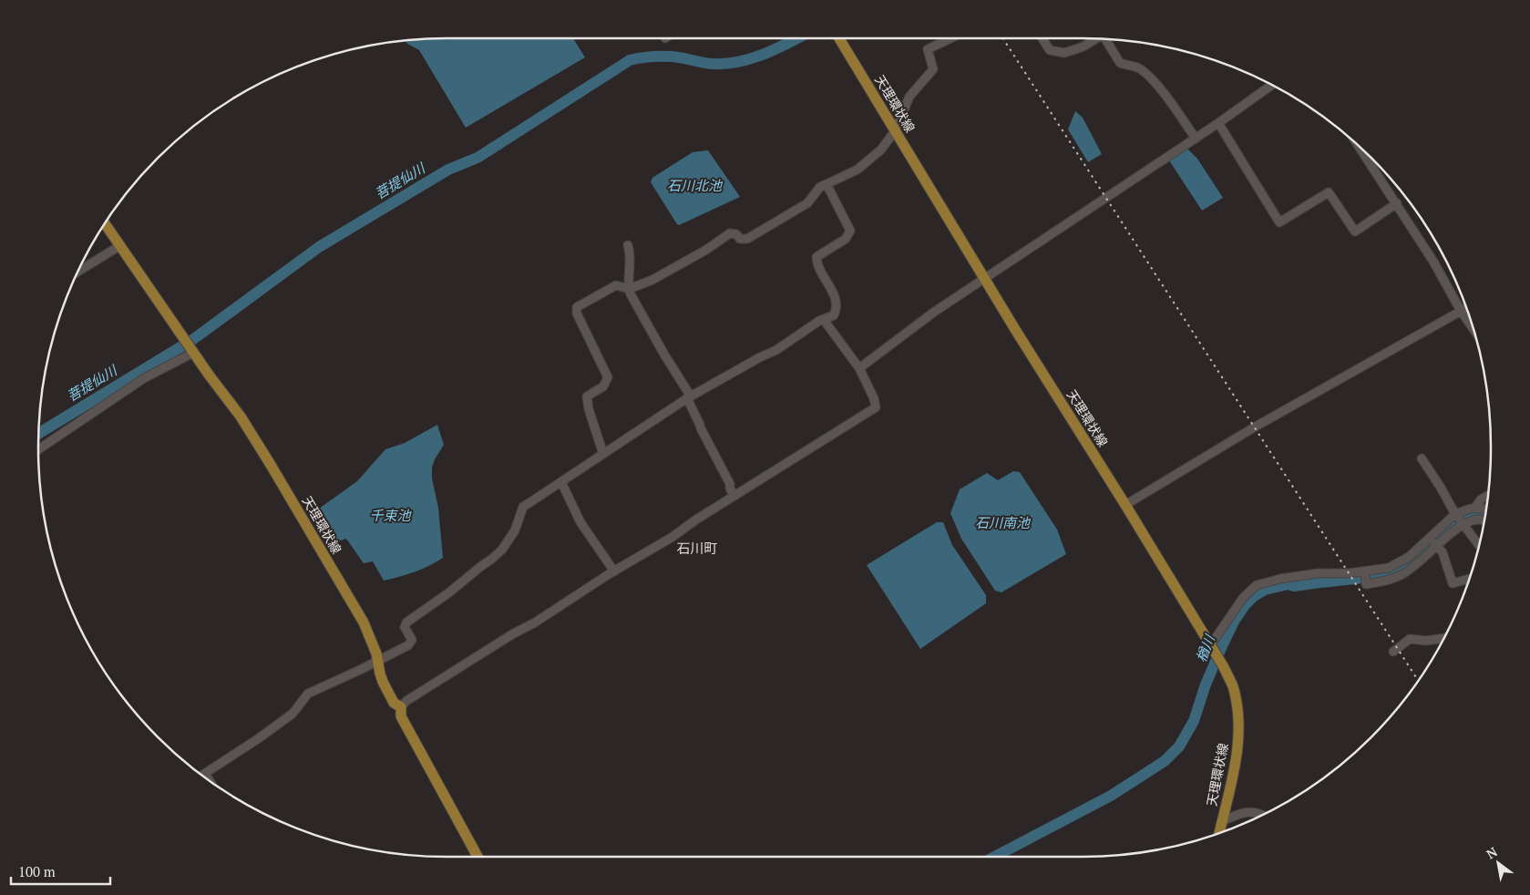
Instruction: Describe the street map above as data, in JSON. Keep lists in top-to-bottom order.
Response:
{
  "streets": {
    "main road": ["天理環状線"]
  },
  "districts": ["石川町"],
  "water": [
    "菩提仙川",
    "石川北池",
    "千束池",
    "石川南池",
    "楢川"
  ],
  "scale_bar": "100 m",
  "north": "top left"
}
